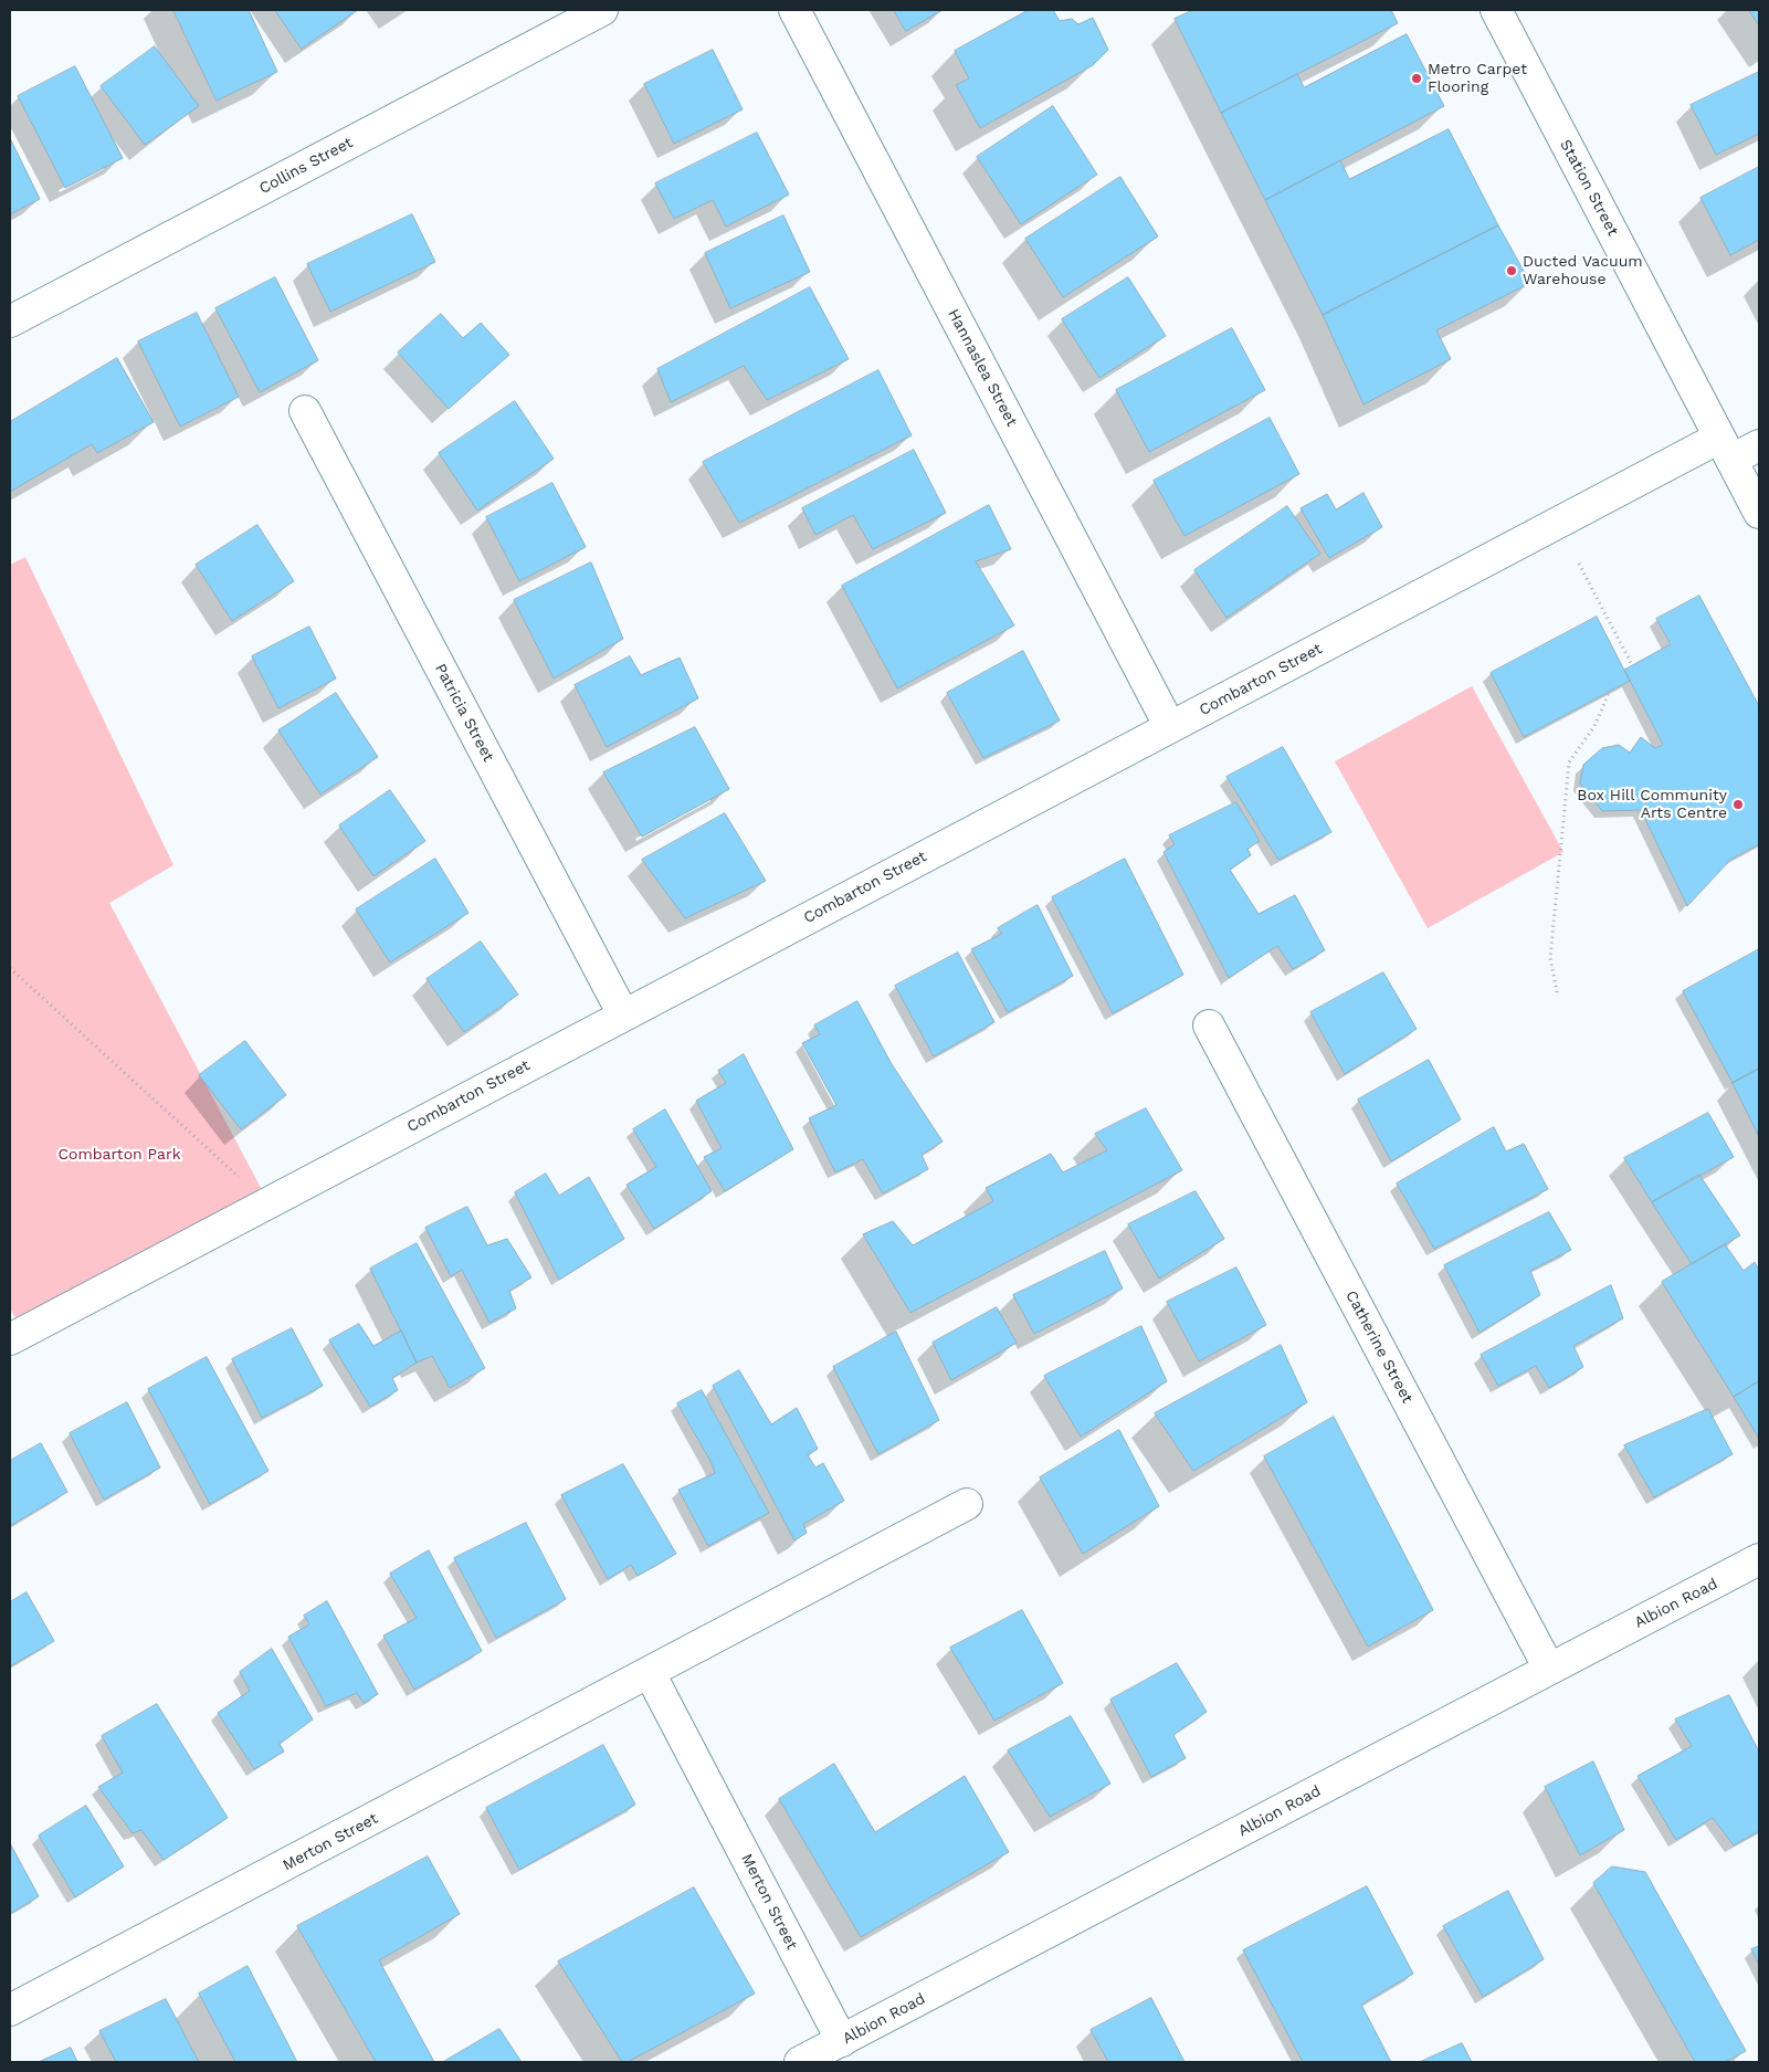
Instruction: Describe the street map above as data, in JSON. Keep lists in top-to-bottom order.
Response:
{
  "streets": {
    "street": [
      "Collins Street",
      "Station Street",
      "Hannaslea Street",
      "Combarton Street",
      "Patricia Street",
      "Catherine Street",
      "Albion Road",
      "Merton Street"
    ]
  },
  "crossings": [
    ["Station Street", "Combarton Street"],
    ["Hannaslea Street", "Combarton Street"],
    ["Combarton Street", "Patricia Street"],
    ["Catherine Street", "Albion Road"],
    ["Albion Road", "Merton Street"]
  ],
  "parks": ["Combarton Park"],
  "places": ["Metro Carpet Flooring", "Ducted Vacuum Warehouse", "Box Hill Community Arts Centre"]
}
